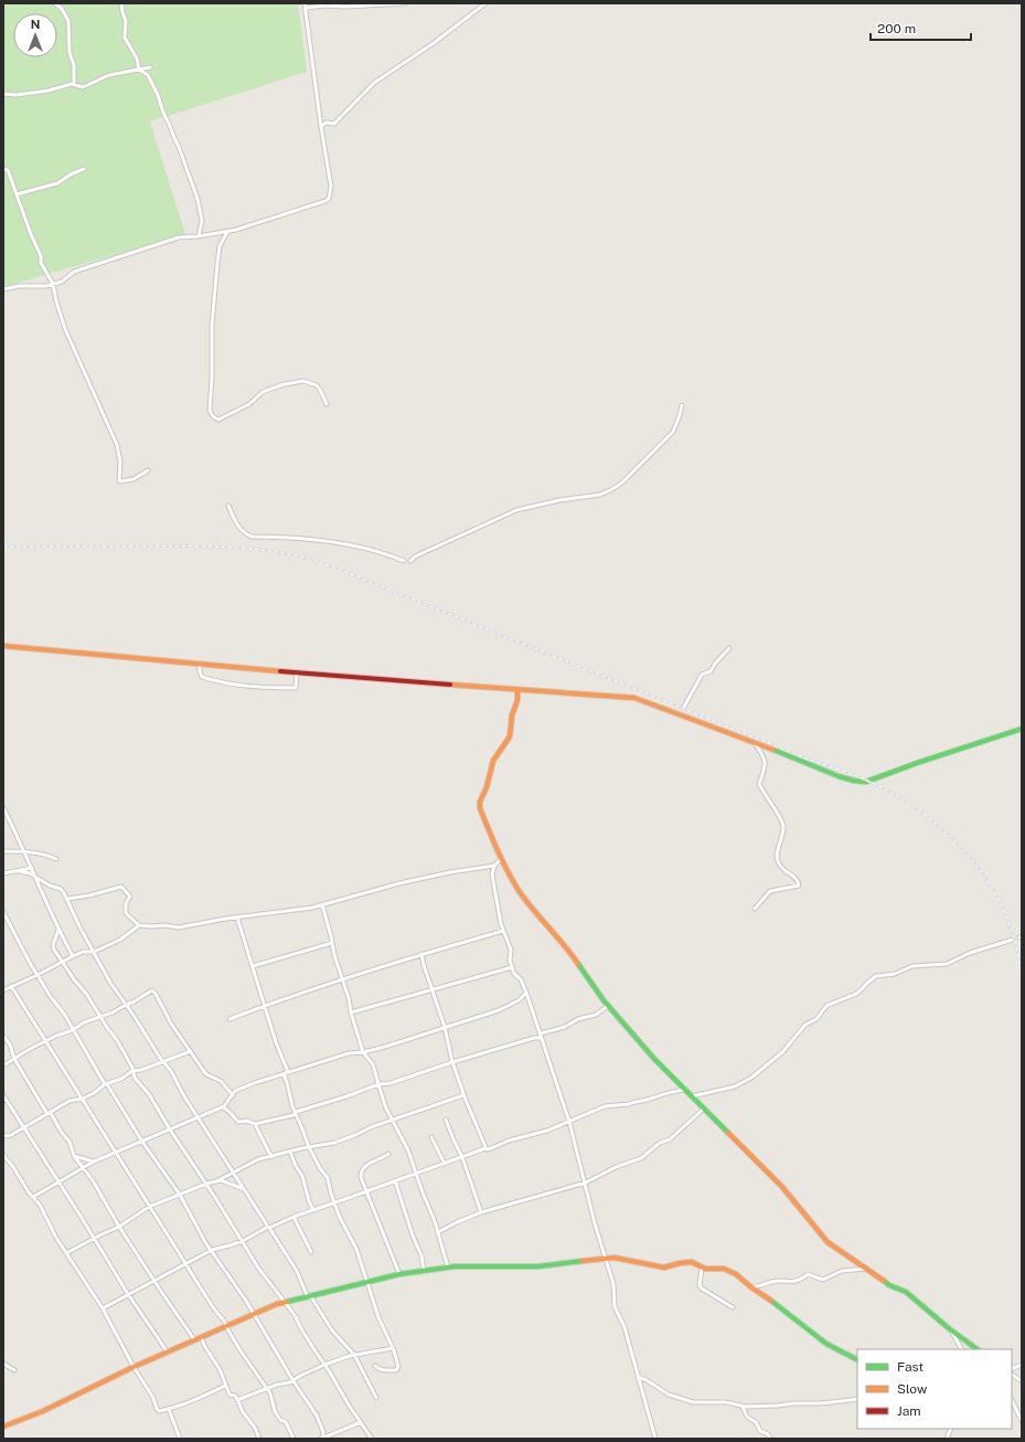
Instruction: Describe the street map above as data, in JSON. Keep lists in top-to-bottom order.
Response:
{
  "legend": ["Fast", "Slow", "Jam"],
  "scale_bar": "200 m",
  "north": "top"
}
